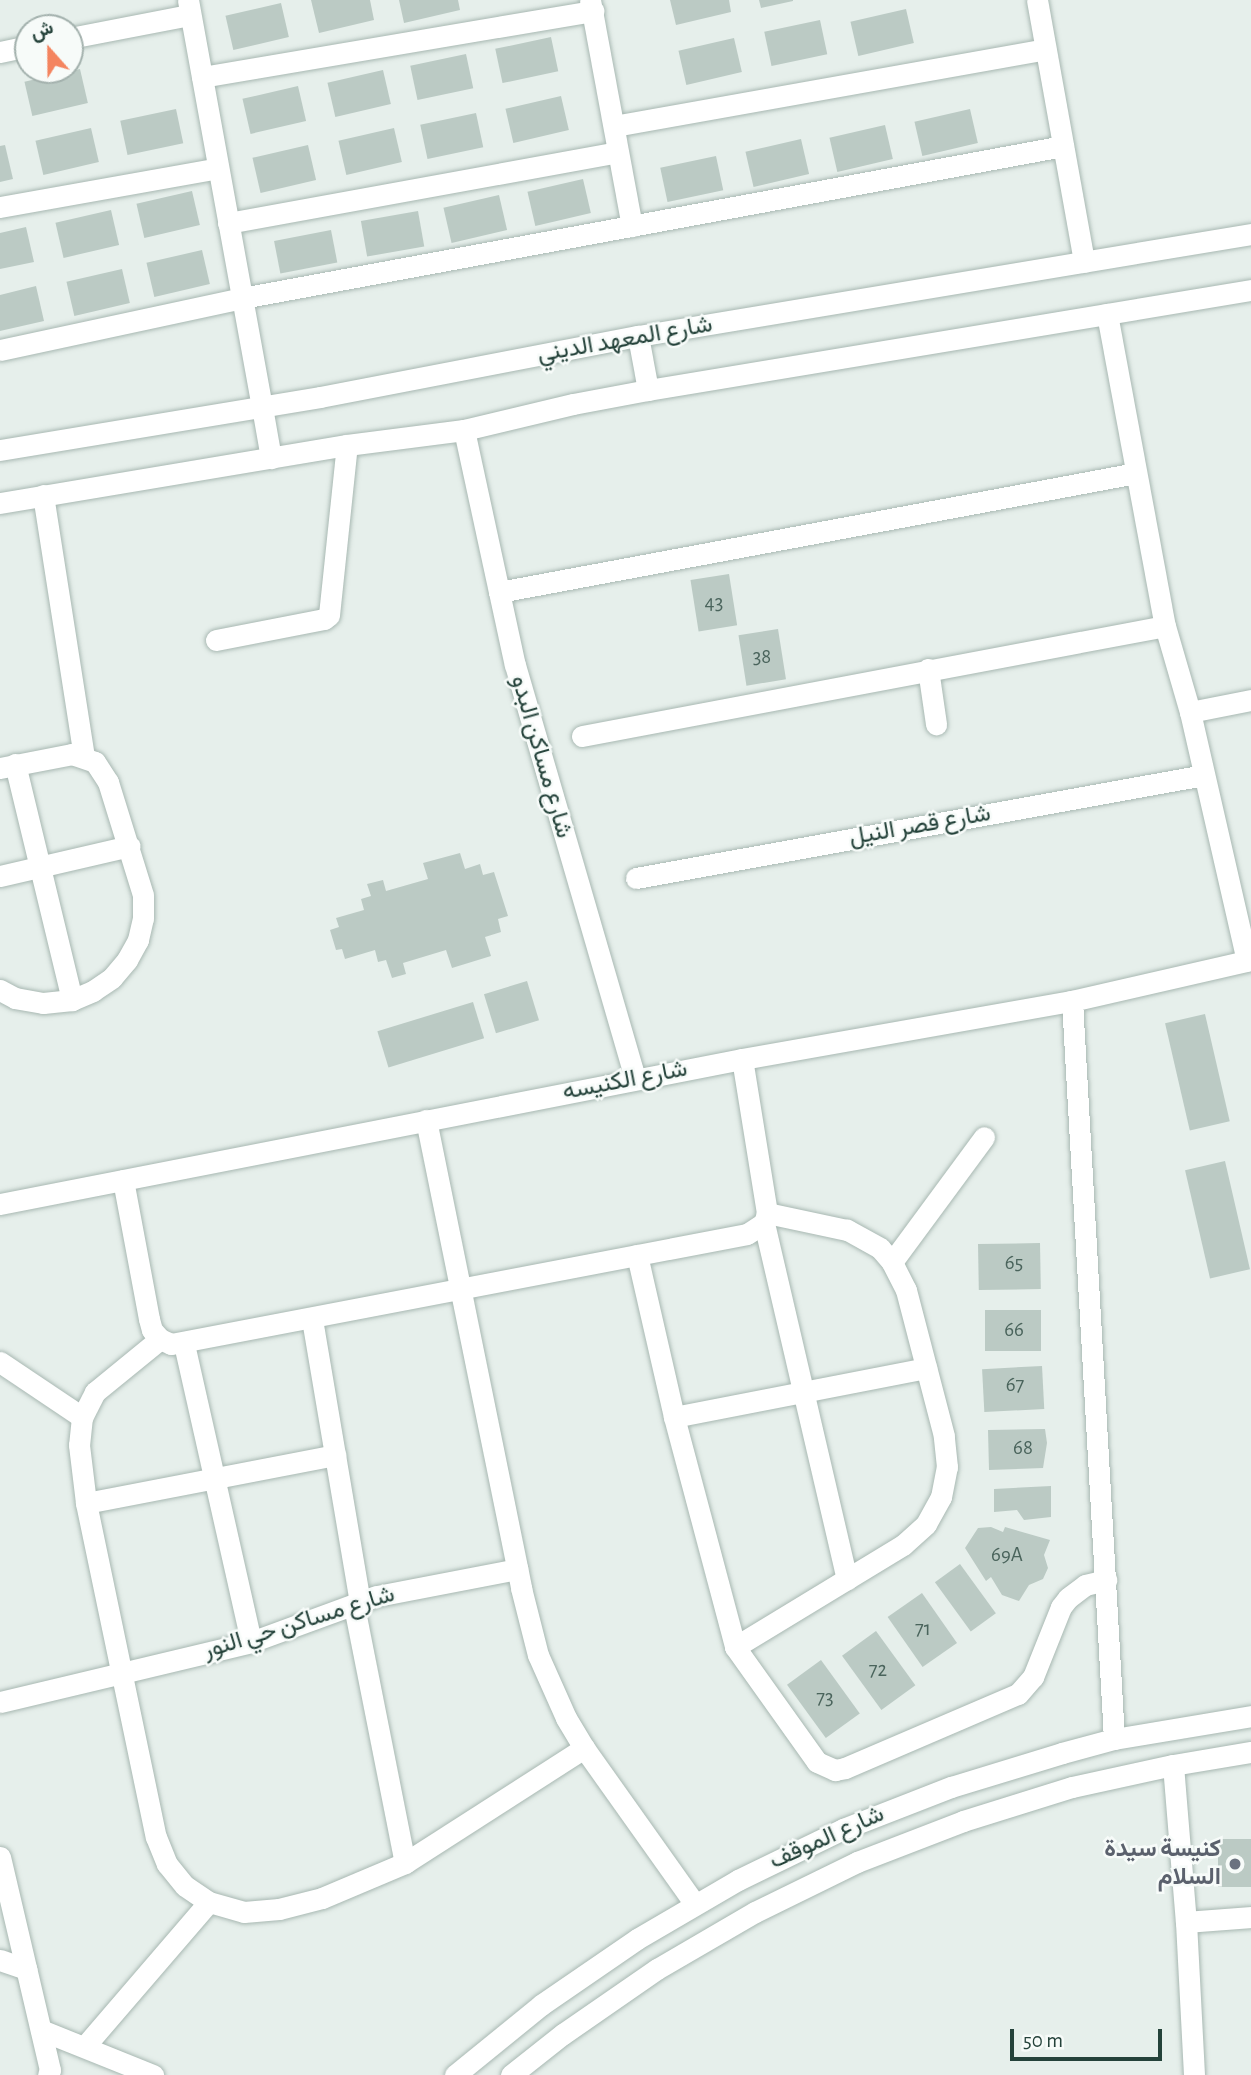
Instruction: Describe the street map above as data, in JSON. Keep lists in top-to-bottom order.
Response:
{
  "streets": {
    "street": [
      "شارع المعهد الديني",
      "شارع مساكن البدو",
      "شارع قصر النيل",
      "شارع الكنيسه",
      "شارع مساكن حي النور",
      "شارع الموقف"
    ]
  },
  "crossings": [
    ["شارع مساكن البدو", "شارع الكنيسه"]
  ],
  "places": ["كنيسة سيدة السلام"],
  "house_numbers": [
    "43",
    "38",
    "65",
    "66",
    "67",
    "68",
    "69A",
    "71",
    "72",
    "73"
  ],
  "scale_bar": "50 m",
  "north": "top"
}
